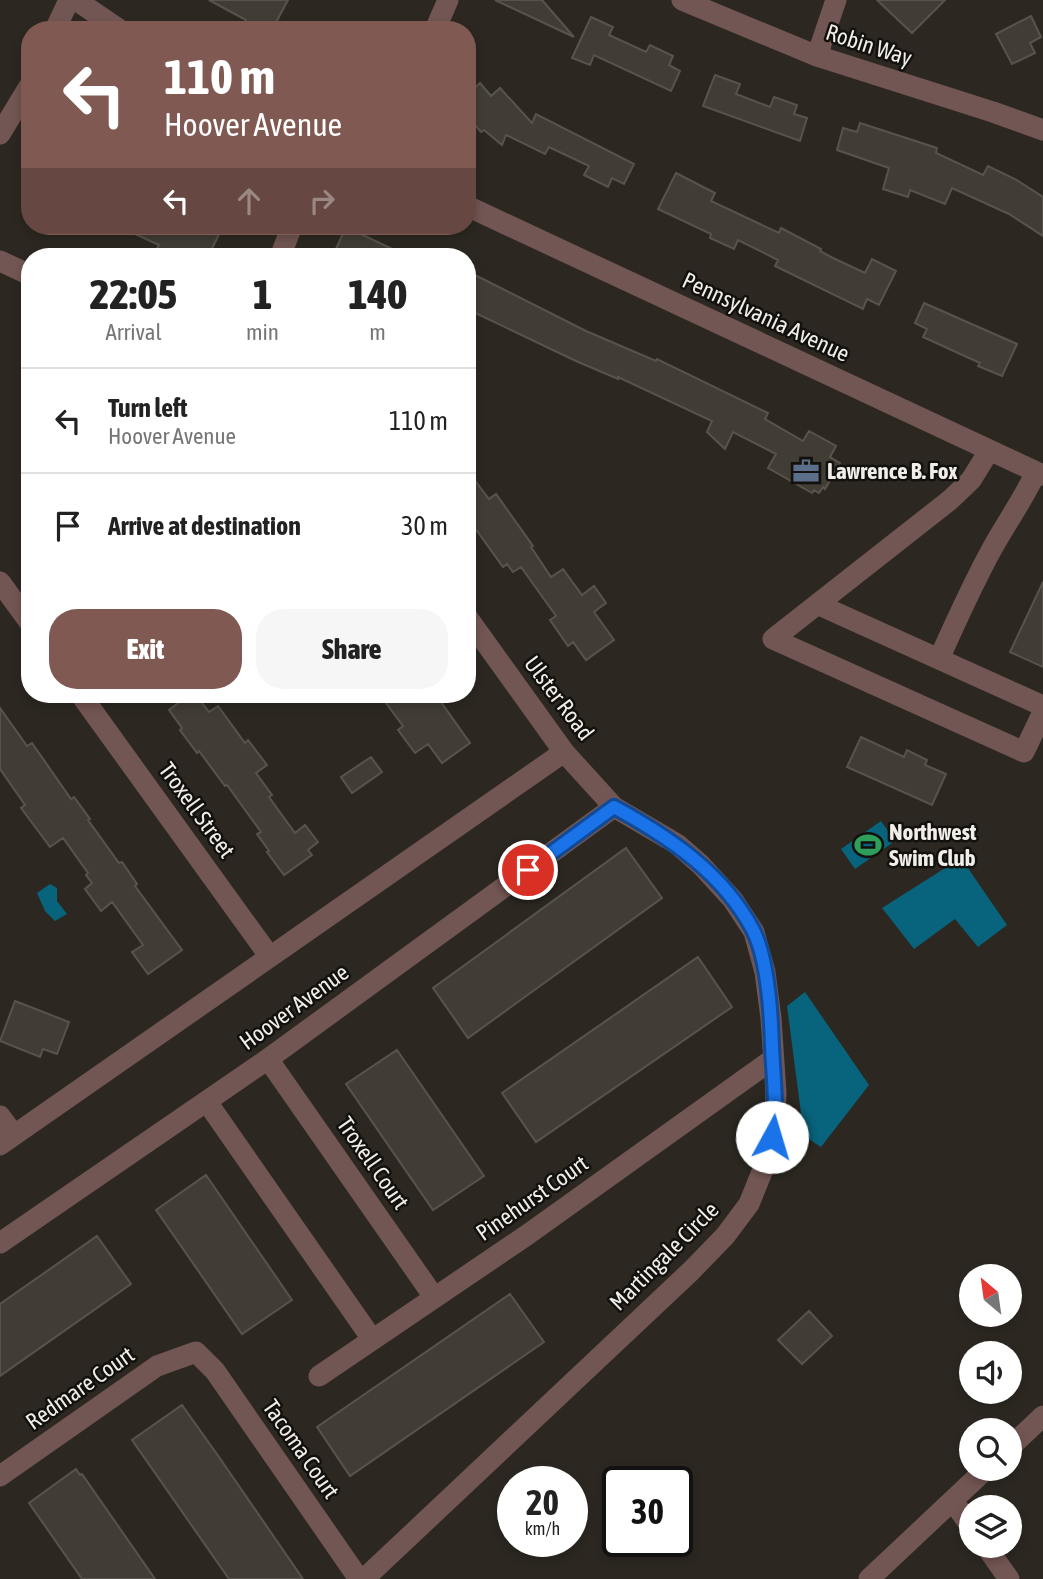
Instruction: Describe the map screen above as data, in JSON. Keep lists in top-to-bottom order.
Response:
{
  "streets": {
    "street": [
      "Robin Way",
      "Pennsylvania Avenue",
      "Ulster Road",
      "Troxell Street",
      "Hoover Avenue",
      "Troxell Court",
      "Pinehurst Court",
      "Martingale Circle",
      "Redmare Court",
      "Tacoma Court"
    ]
  },
  "crossings": [
    ["Ulster Road", "Hoover Avenue"],
    ["Ulster Road", "Martingale Circle"],
    ["Hoover Avenue", "Troxell Court"],
    ["Hoover Avenue", "Martingale Circle"],
    ["Troxell Court", "Pinehurst Court"],
    ["Pinehurst Court", "Martingale Circle"],
    ["Martingale Circle", "Tacoma Court"],
    ["Redmare Court", "Tacoma Court"]
  ],
  "places": {
    "office": ["Lawrence B. Fox"],
    "sports": ["Northwest Swim Club"]
  },
  "north": "top left",
  "page": {
    "turn": ["110 m", "Hoover Avenue"],
    "eta": [
      "22:05",
      "Arrival",
      "1",
      "min",
      "140",
      "m"
    ],
    "list": [
      {
        "name": "Turn left",
        "note": "Hoover Avenue",
        "value": "110 m"
      },
      {
        "name": "Arrive at destination",
        "value": "30 m"
      }
    ],
    "buttons": ["Exit", "Share"],
    "speed": "20 km/h",
    "limit": "30"
  }
}
